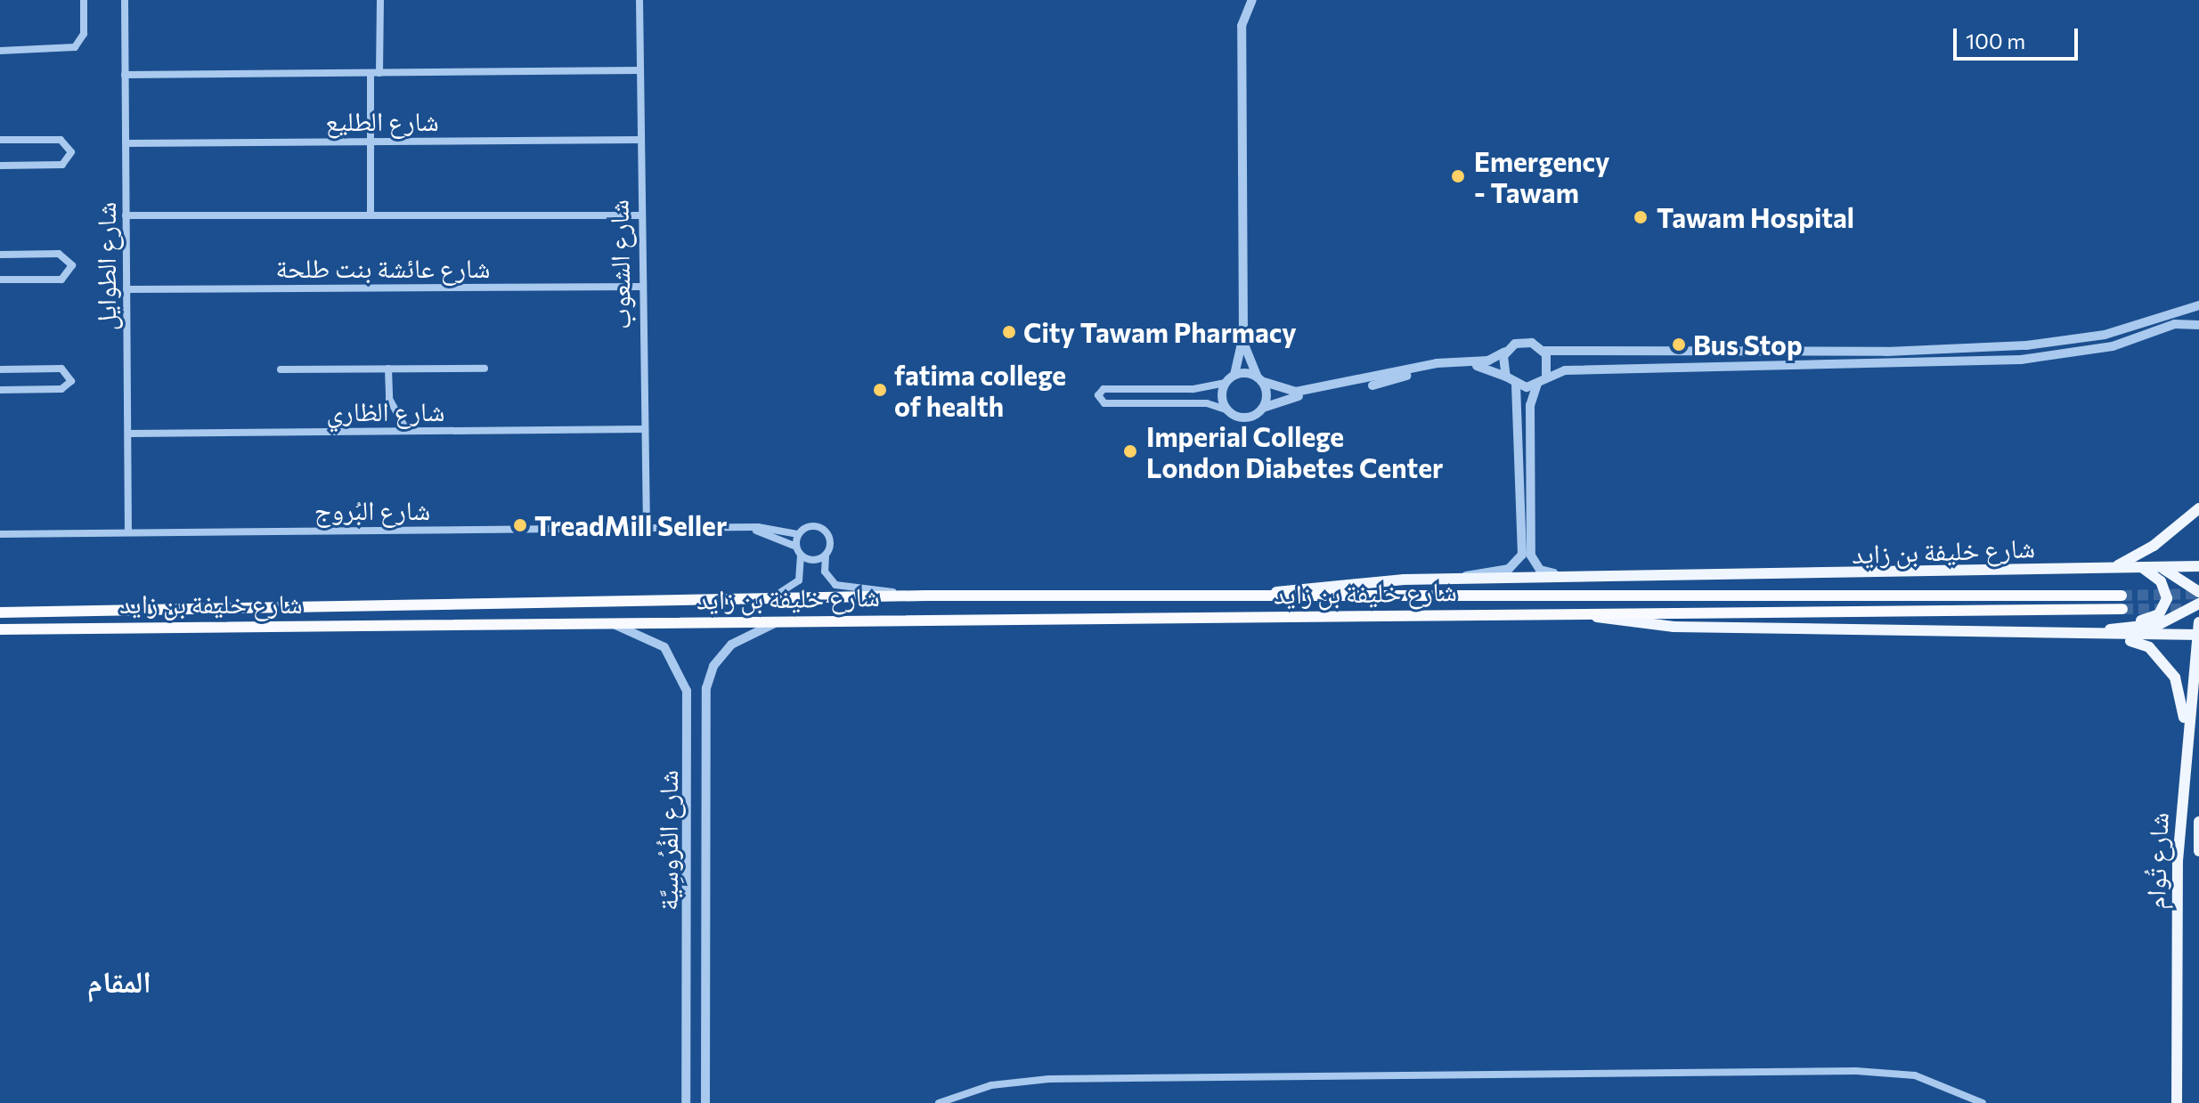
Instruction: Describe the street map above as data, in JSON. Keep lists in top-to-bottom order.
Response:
{
  "streets": {
    "highway": ["شارع خليفة بن زايد"],
    "main road": ["شارع تُوام"],
    "street": [
      "شارع الطليع",
      "شارع الشعوب",
      "شارع الطوايل",
      "شارع عائشة بنت طلحة",
      "شارع الظاري",
      "شارع البُروج",
      "شارع الفُرُوسِيَّة"
    ]
  },
  "crossings": [
    ["شارع الطليع", "شارع الشعوب"],
    ["شارع الطليع", "شارع الطوايل"],
    ["شارع الشعوب", "شارع عائشة بنت طلحة"],
    ["شارع الشعوب", "شارع الظاري"],
    ["شارع الشعوب", "شارع البُروج"],
    ["شارع الطوايل", "شارع عائشة بنت طلحة"],
    ["شارع الطوايل", "شارع الظاري"],
    ["شارع الطوايل", "شارع البُروج"],
    ["شارع خليفة بن زايد", "شارع الفُرُوسِيَّة"],
    ["شارع خليفة بن زايد", "شارع تُوام"]
  ],
  "districts": ["المقام"],
  "places": [
    "Emergency - Tawam",
    "Tawam Hospital",
    "City Tawam Pharmacy",
    "Bus Stop",
    "fatima college of health",
    "Imperial College London Diabetes Center",
    "TreadMill Seller"
  ],
  "scale_bar": "100 m"
}
